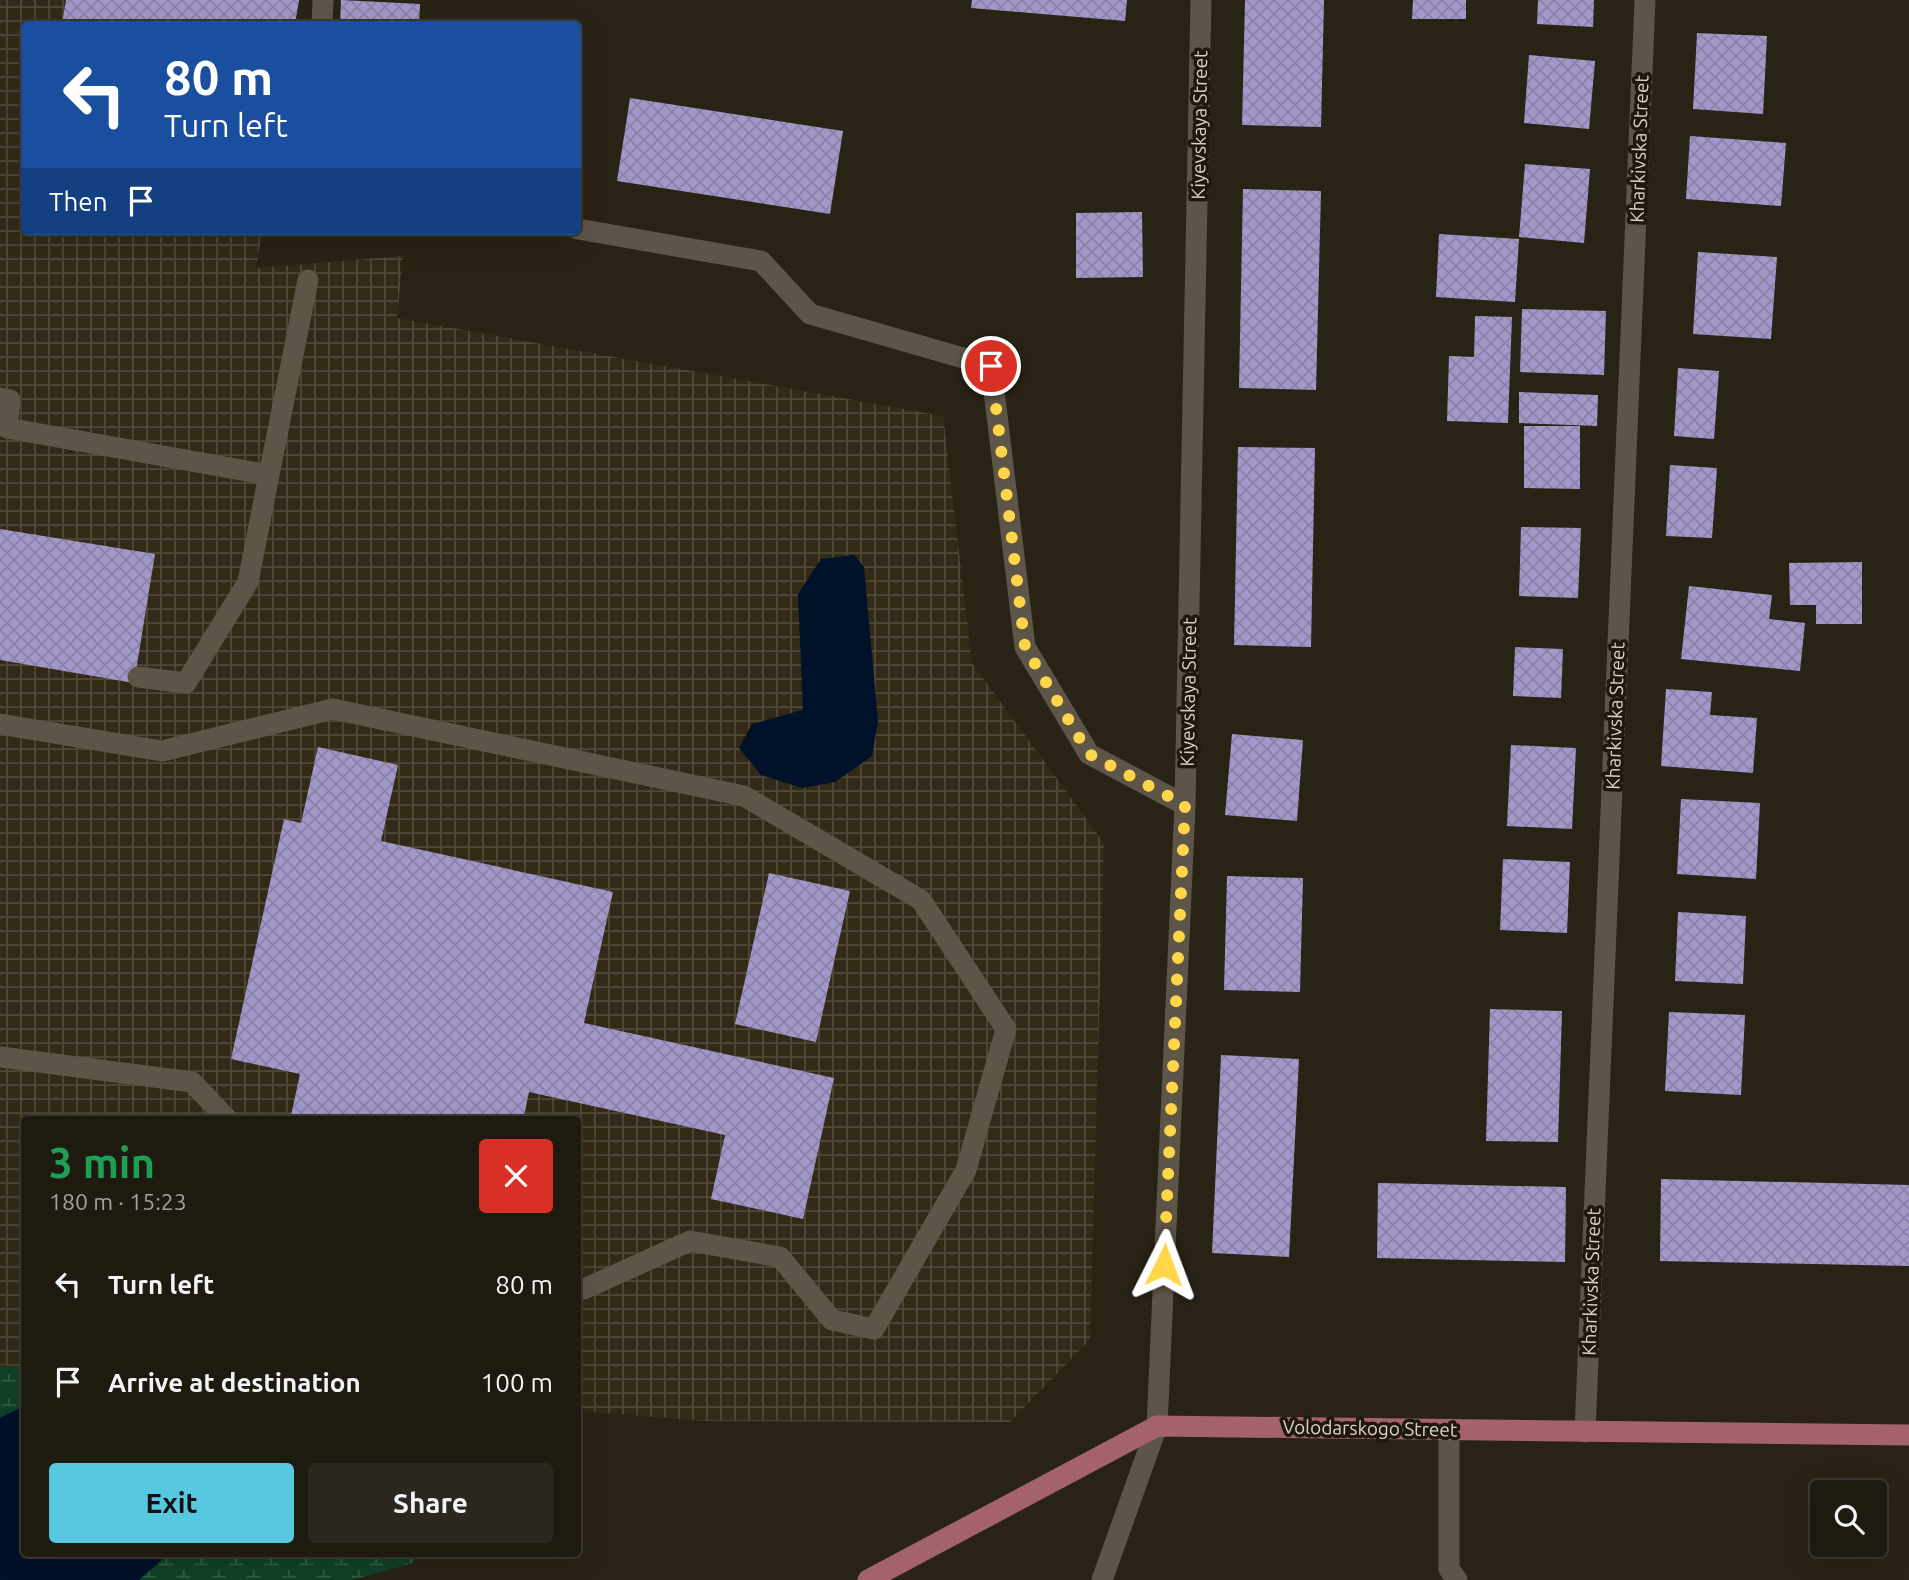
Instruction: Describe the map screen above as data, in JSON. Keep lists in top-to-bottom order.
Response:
{
  "streets": {
    "main road": ["Volodarskogo Street"],
    "street": ["Kiyevskaya Street", "Kharkivska Street"]
  },
  "crossings": [
    ["Kiyevskaya Street", "Volodarskogo Street"],
    ["Kharkivska Street", "Volodarskogo Street"]
  ],
  "page": {
    "turn": ["80 m", "Turn left"],
    "then": "Then",
    "heading": ["3 min", "180 m · 15:23"],
    "list": [
      {
        "name": "Turn left",
        "value": "80 m"
      },
      {
        "name": "Arrive at destination",
        "value": "100 m"
      }
    ],
    "buttons": ["Exit", "Share"]
  }
}
